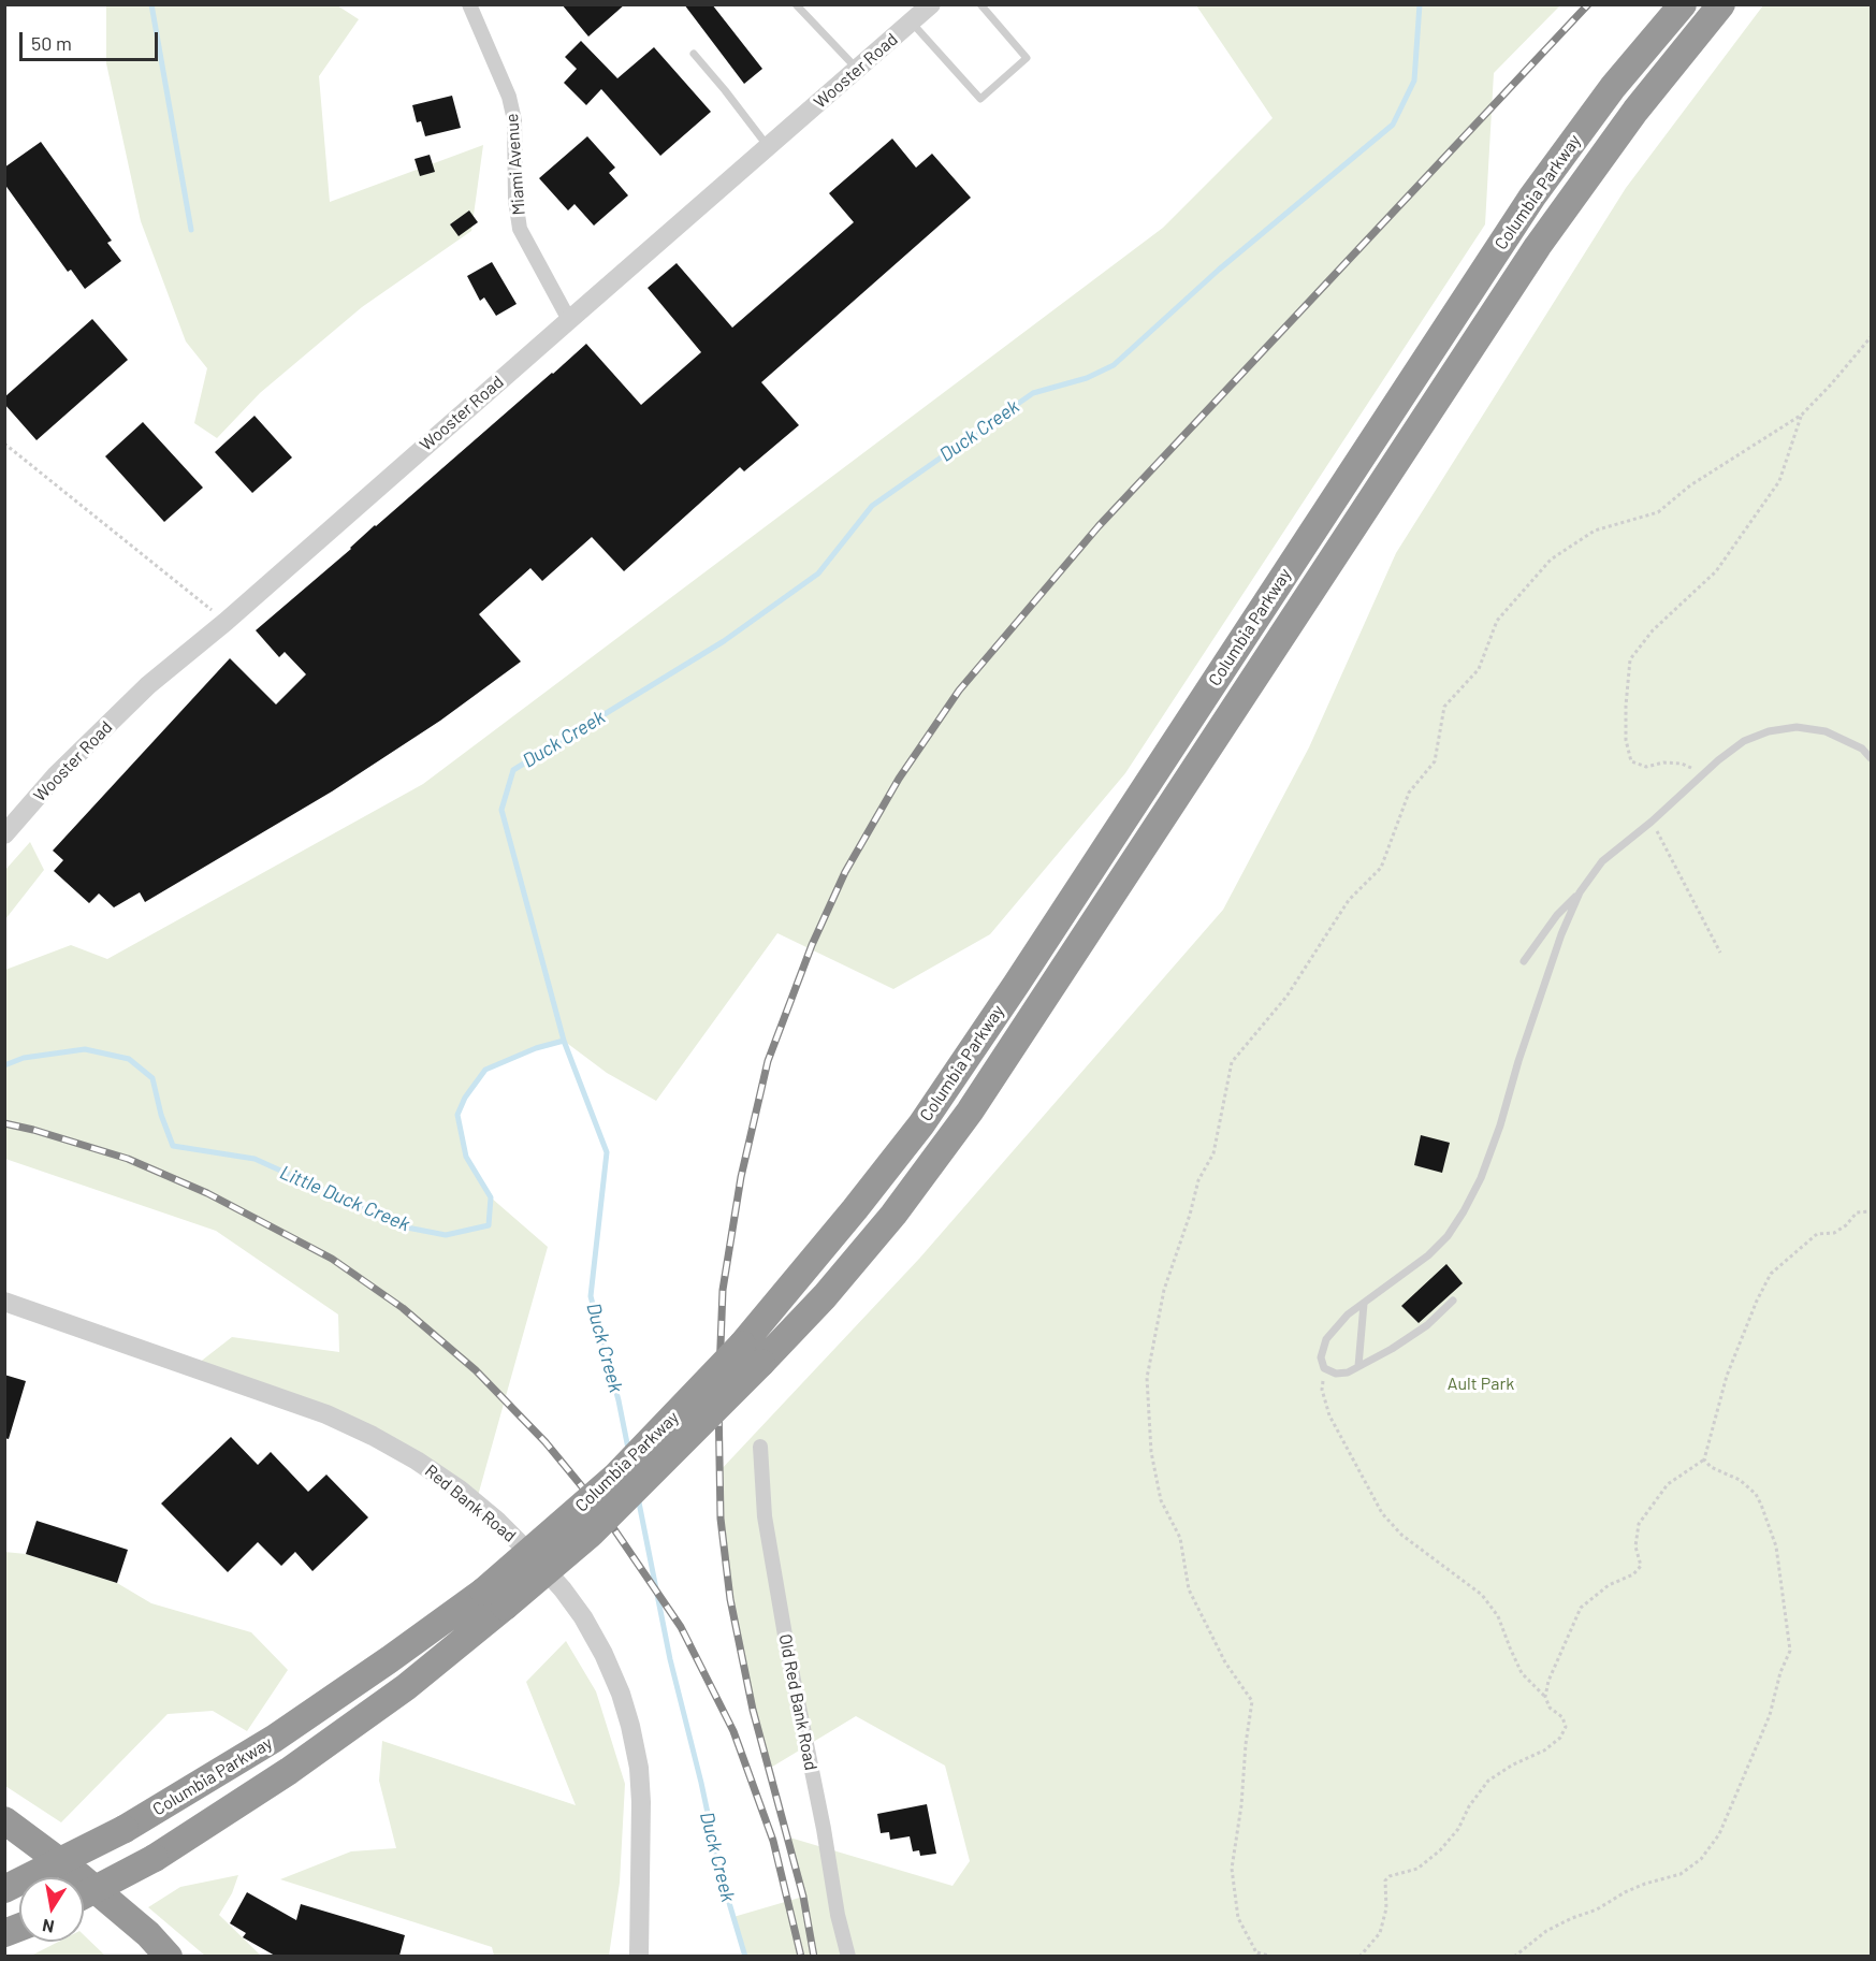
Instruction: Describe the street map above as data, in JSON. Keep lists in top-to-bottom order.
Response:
{
  "streets": {
    "highway": ["Columbia Parkway"],
    "street": [
      "Wooster Road",
      "Miami Avenue",
      "Red Bank Road",
      "Old Red Bank Road"
    ]
  },
  "crossings": [
    ["Wooster Road", "Miami Avenue"]
  ],
  "water": ["Duck Creek", "Little Duck Creek"],
  "parks": ["Ault Park"],
  "scale_bar": "50 m",
  "north": "bottom"
}
